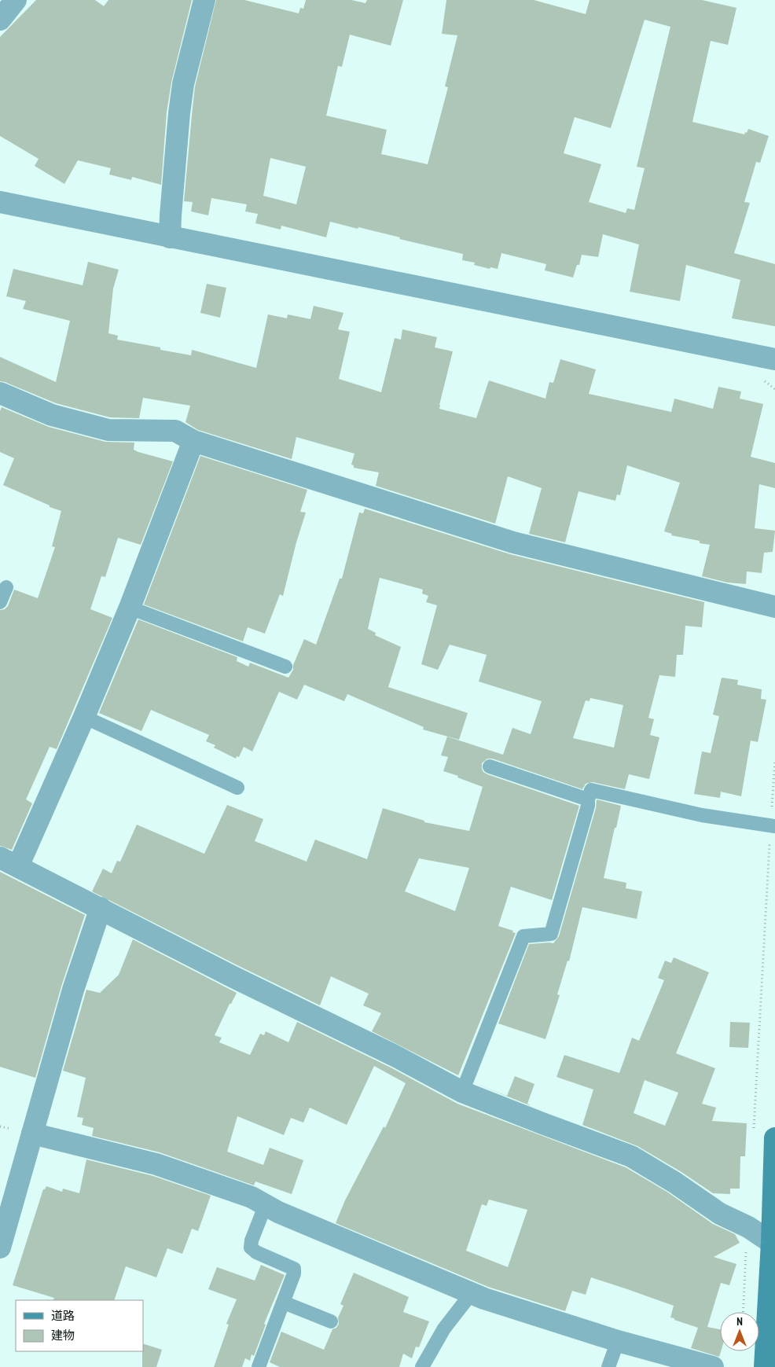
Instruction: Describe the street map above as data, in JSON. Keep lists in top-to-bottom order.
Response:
{
  "legend": ["道路", "建物"],
  "north": "top"
}
